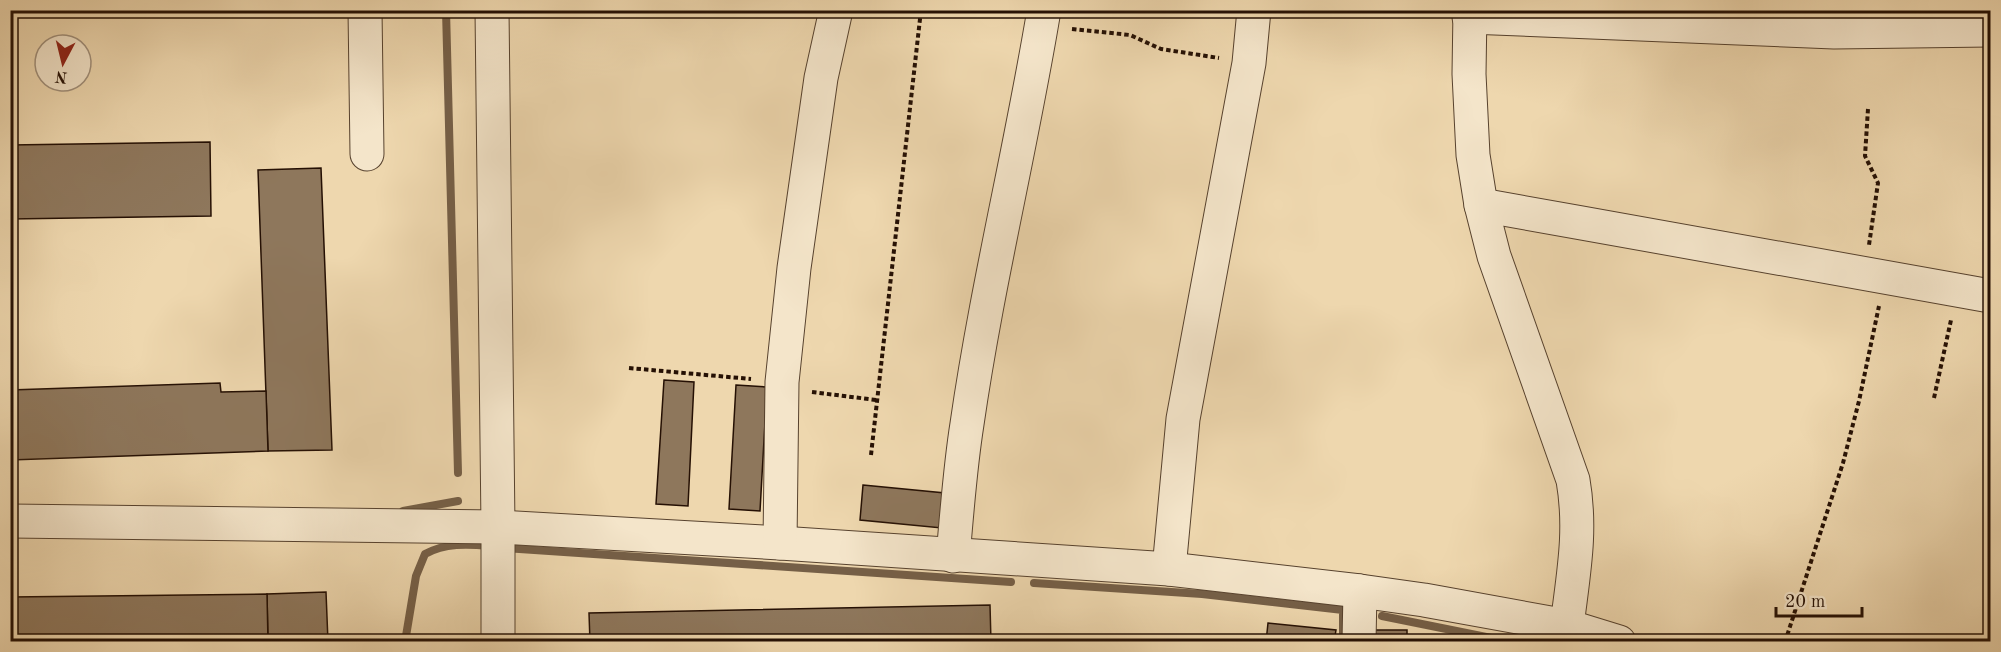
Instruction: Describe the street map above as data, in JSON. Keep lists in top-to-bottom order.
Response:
{
  "scale_bar": "20 m",
  "north": "bottom"
}
